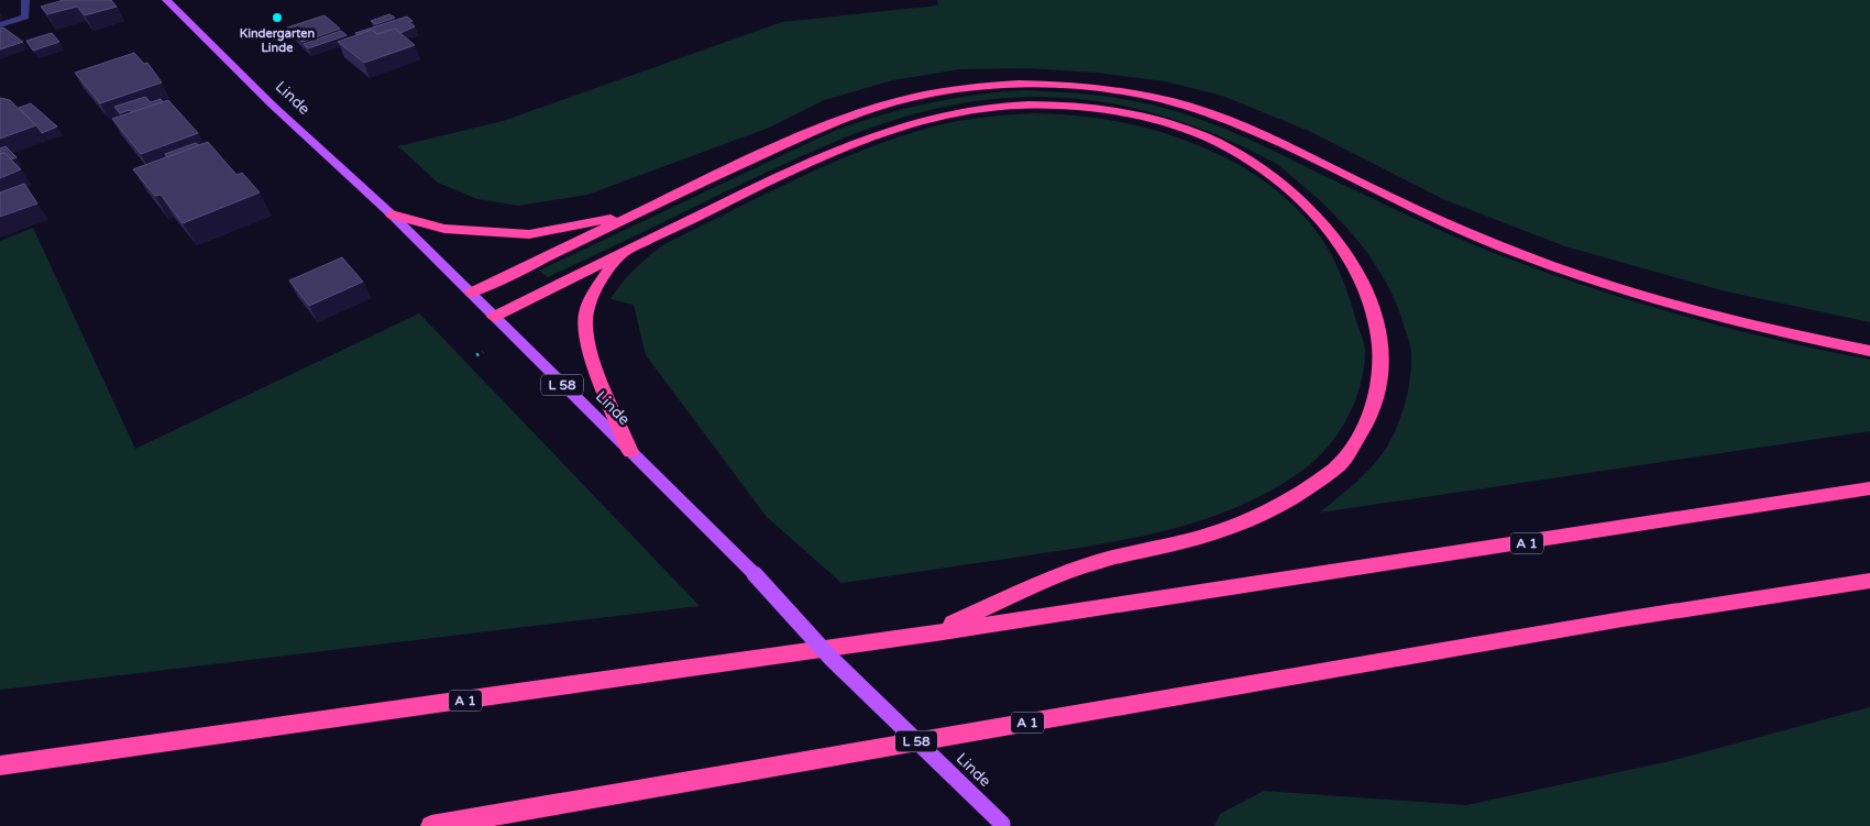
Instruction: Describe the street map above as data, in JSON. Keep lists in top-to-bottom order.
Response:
{
  "streets": {
    "highway": ["A 1"],
    "main road": ["Linde", "L 58"]
  },
  "places": ["Kindergarten Linde"]
}
